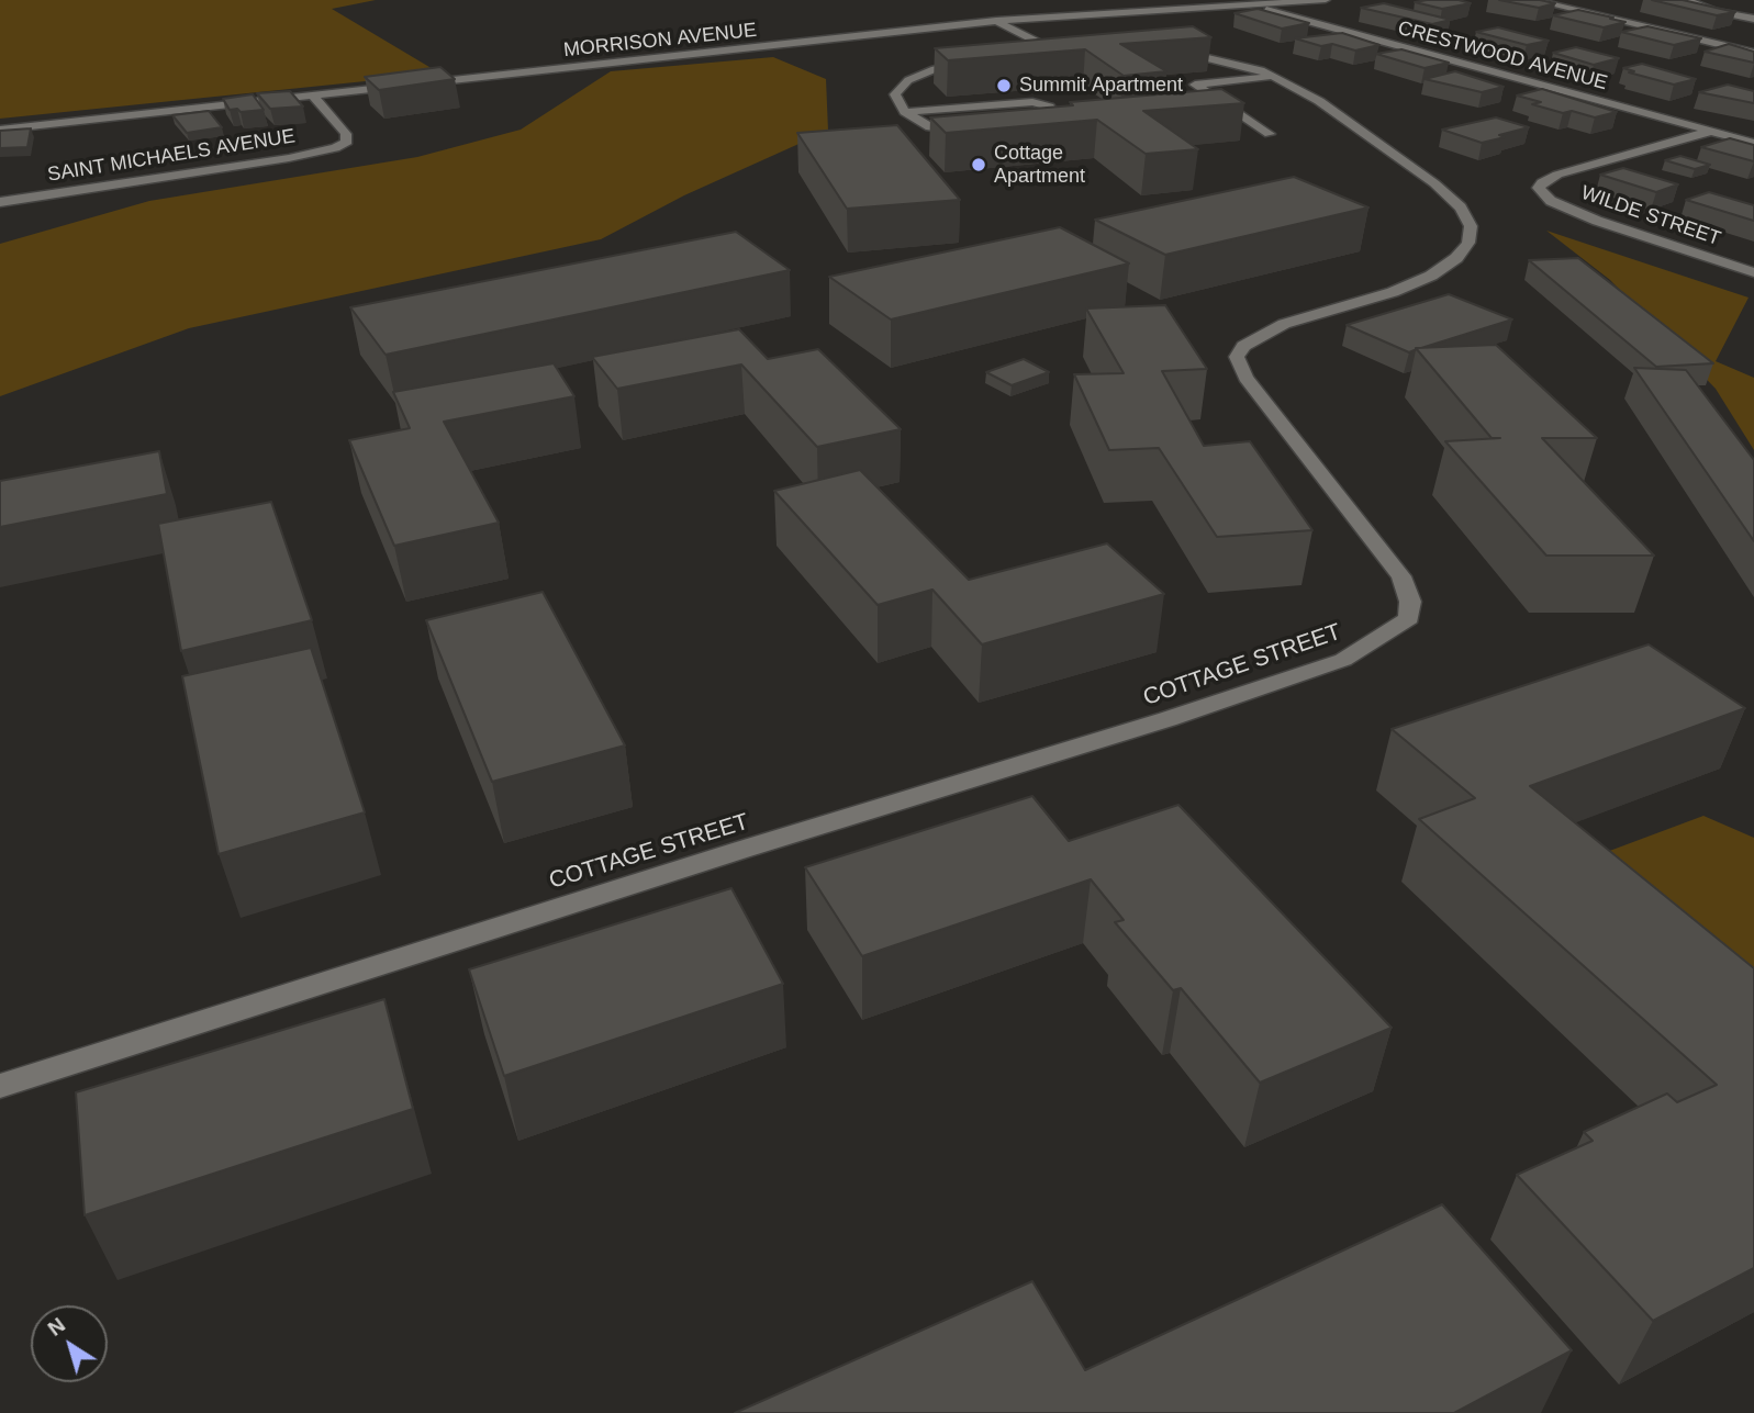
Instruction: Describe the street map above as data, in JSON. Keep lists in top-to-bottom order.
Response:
{
  "streets": {
    "street": [
      "MORRISON AVENUE",
      "CRESTWOOD AVENUE",
      "SAINT MICHAELS AVENUE",
      "WILDE STREET",
      "COTTAGE STREET"
    ]
  },
  "crossings": [
    ["MORRISON AVENUE", "CRESTWOOD AVENUE"],
    ["MORRISON AVENUE", "SAINT MICHAELS AVENUE"],
    ["CRESTWOOD AVENUE", "WILDE STREET"]
  ],
  "places": ["Summit Apartment", "Cottage Apartment"],
  "north": "top left"
}
